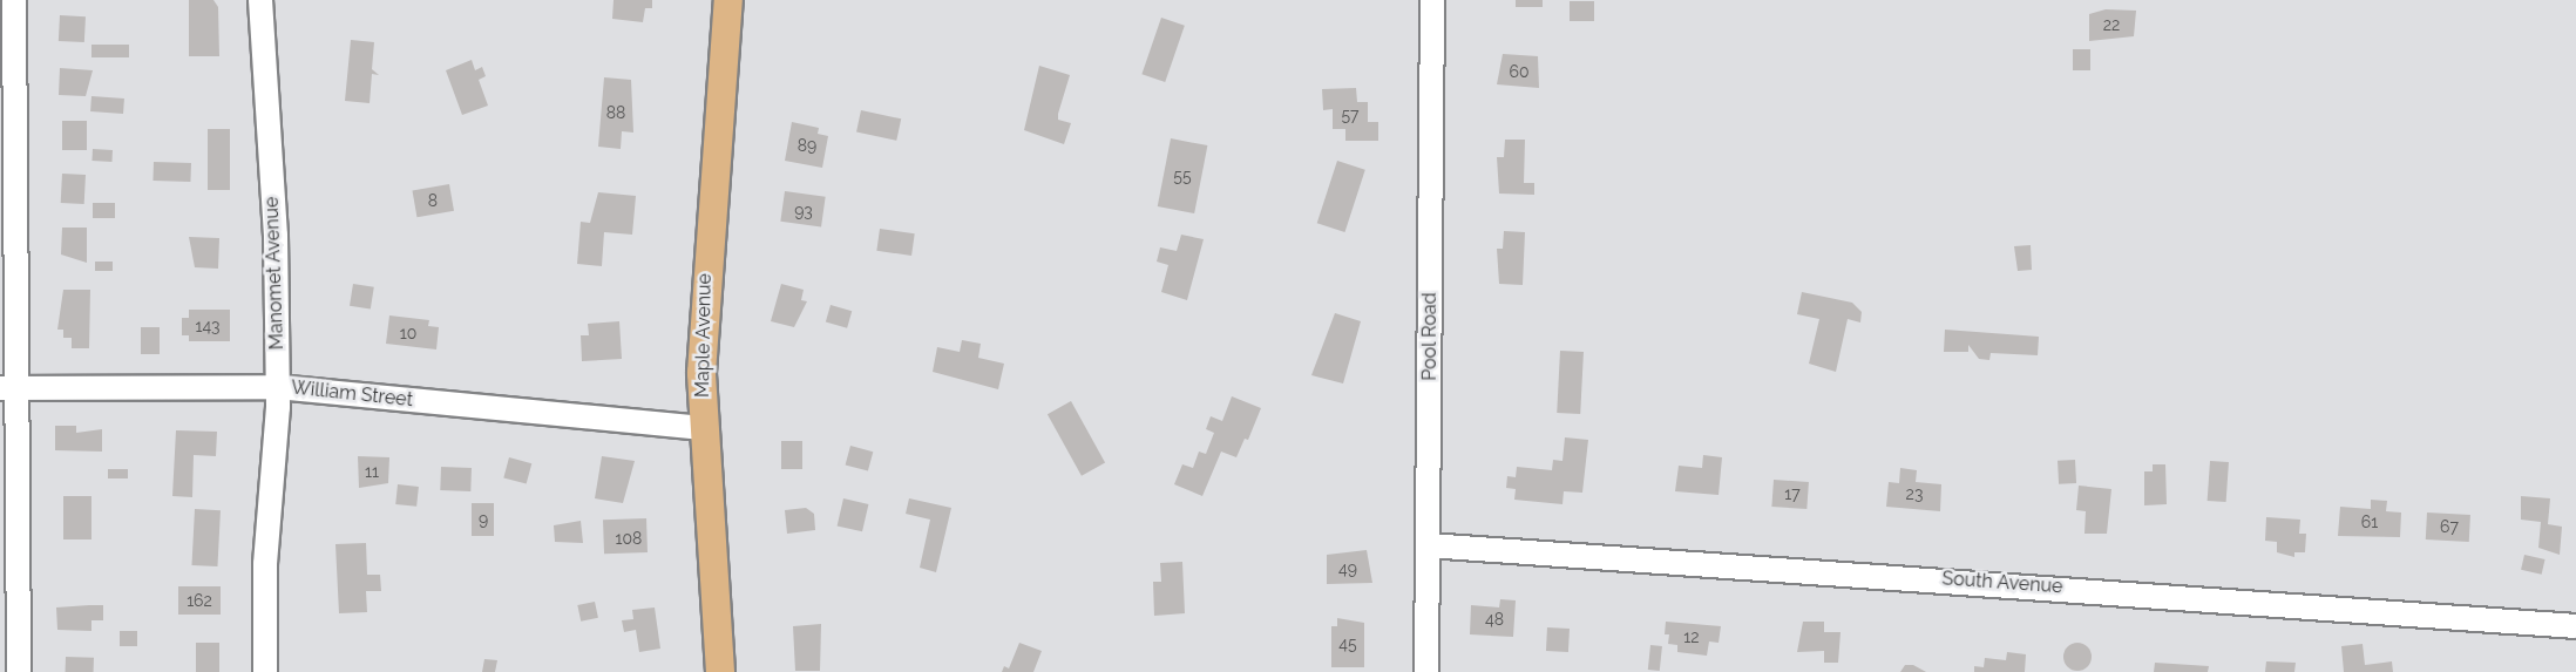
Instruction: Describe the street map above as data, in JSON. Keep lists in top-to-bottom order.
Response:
{
  "streets": {
    "main road": ["Maple Avenue"],
    "street": [
      "Manomet Avenue",
      "Pool Road",
      "William Street",
      "South Avenue"
    ]
  },
  "crossings": [
    ["Manomet Avenue", "William Street"],
    ["Maple Avenue", "William Street"],
    ["Pool Road", "South Avenue"]
  ],
  "house_numbers": [
    "22",
    "60",
    "88",
    "57",
    "89",
    "55",
    "8",
    "93",
    "143",
    "10",
    "11",
    "17",
    "23",
    "9",
    "61",
    "67",
    "108",
    "49",
    "162",
    "48",
    "12",
    "45"
  ]
}
